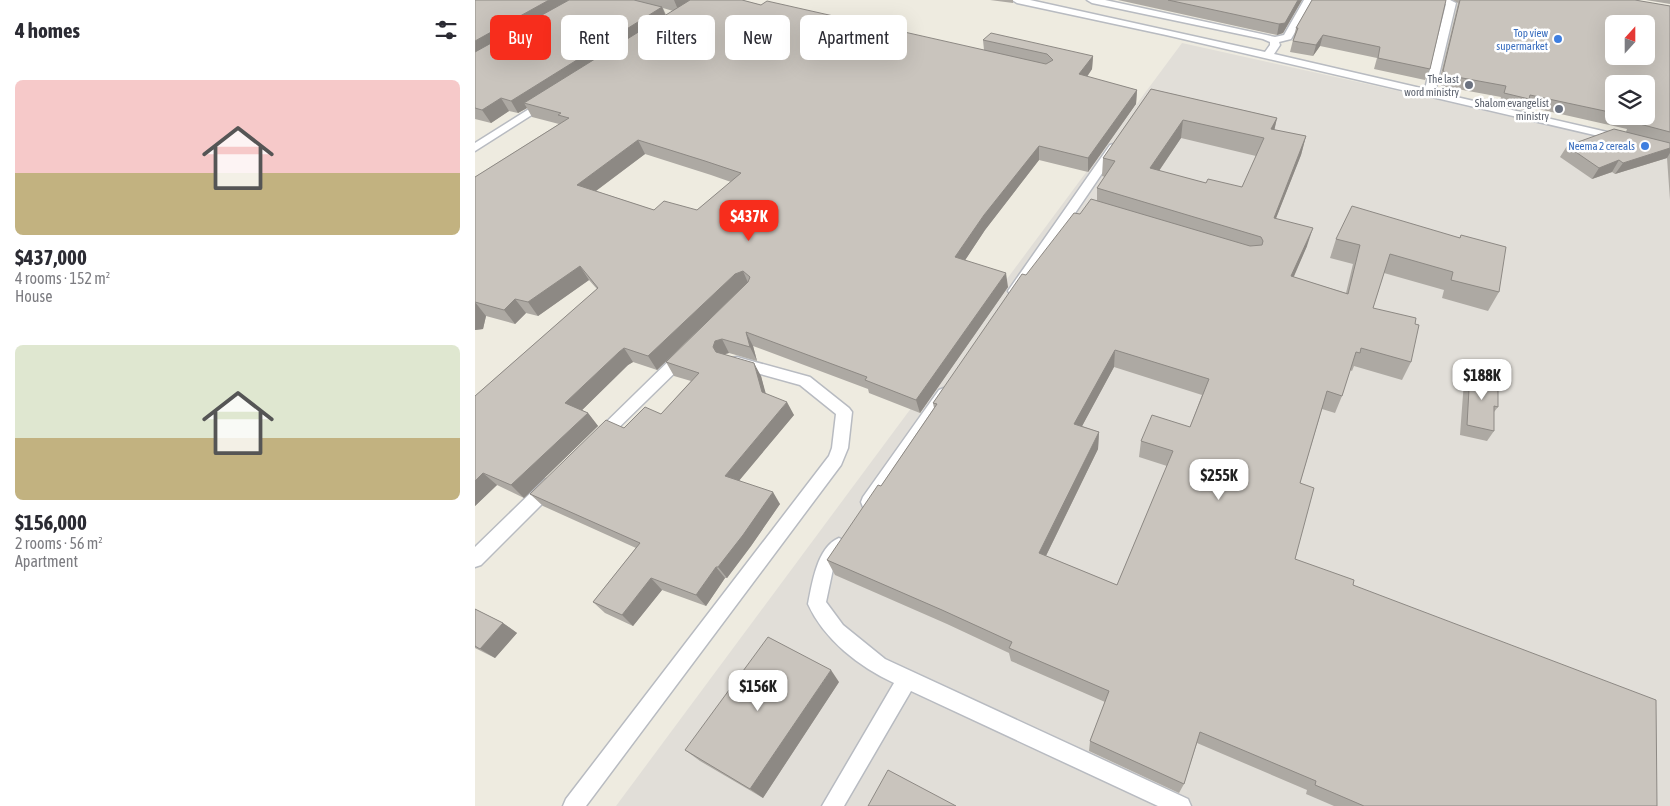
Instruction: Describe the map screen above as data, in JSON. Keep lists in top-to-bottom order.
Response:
{
  "places": [
    "Top view supermarket",
    "The last word ministry",
    "Shalom evangelist ministry",
    "Neema 2 cereals"
  ],
  "north": "top",
  "page": {
    "heading": "4 homes",
    "chip": [
      "Buy",
      "Rent",
      "Filters",
      "New",
      "Apartment"
    ],
    "list": [
      {
        "name": "$437,000",
        "note": "4 rooms · 152 m² · House"
      },
      {
        "name": "$156,000",
        "note": "2 rooms · 56 m² · Apartment"
      }
    ],
    "price": [
      "$437K",
      "$188K",
      "$255K",
      "$156K"
    ]
  }
}
